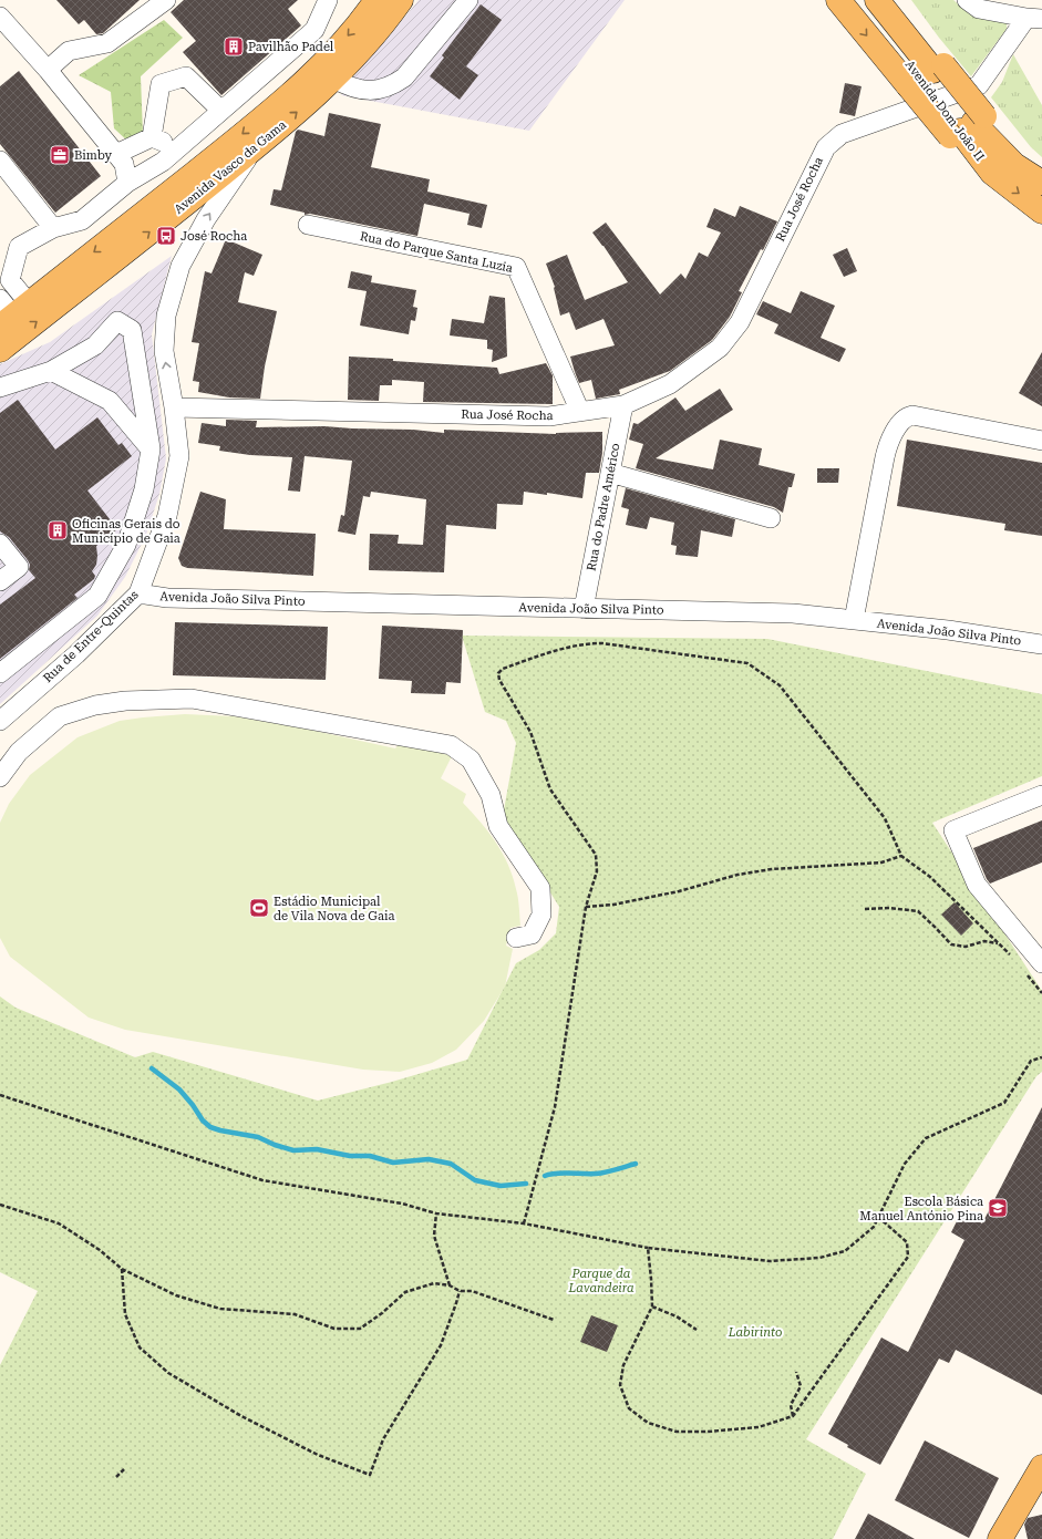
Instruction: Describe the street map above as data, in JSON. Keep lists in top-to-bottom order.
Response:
{
  "streets": {
    "main road": ["Avenida Dom João II", "Avenida Vasco da Gama"],
    "street": [
      "Rua José Rocha",
      "Rua do Parque Santa Luzia",
      "Rua do Padre Américo",
      "Avenida João Silva Pinto",
      "Rua de Entre-Quintas"
    ]
  },
  "crossings": [
    ["Rua José Rocha", "Rua do Parque Santa Luzia"],
    ["Rua José Rocha", "Rua do Padre Américo"],
    ["Rua José Rocha", "Rua de Entre-Quintas"],
    ["Rua do Padre Américo", "Avenida João Silva Pinto"],
    ["Avenida João Silva Pinto", "Rua de Entre-Quintas"]
  ],
  "parks": ["Parque da Lavandeira", "Labirinto"],
  "places": {
    "building": ["Pavilhão Padel", "Oficinas Gerais do Município de Gaia"],
    "office": ["Bimby"],
    "bus stop": ["José Rocha"],
    "sports": ["Estádio Municipal de Vila Nova de Gaia"],
    "school or university": ["Escola Básica Manuel António Pina"]
  }
}
